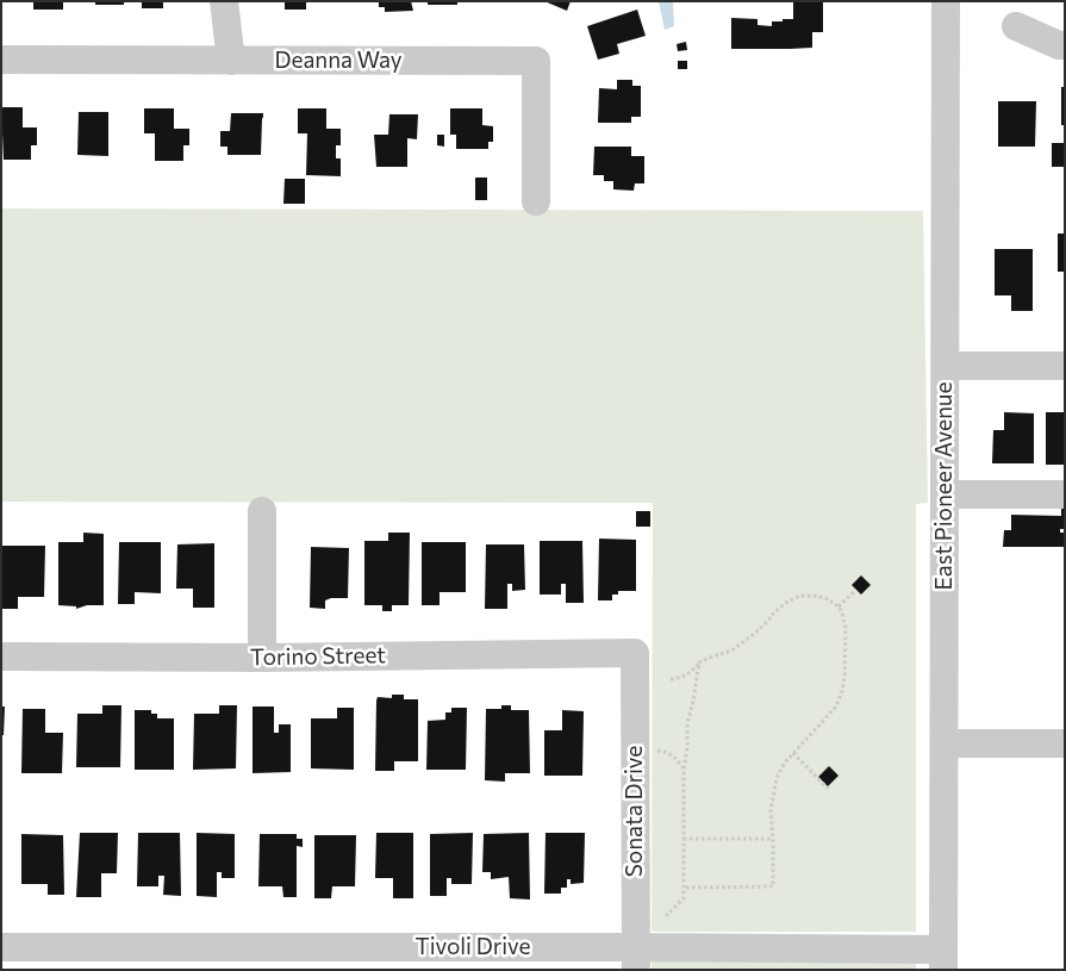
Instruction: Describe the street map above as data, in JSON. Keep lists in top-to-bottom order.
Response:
{
  "streets": {
    "street": [
      "Deanna Way",
      "East Pioneer Avenue",
      "Torino Street",
      "Sonata Drive",
      "Tivoli Drive"
    ]
  },
  "crossings": [
    ["East Pioneer Avenue", "Tivoli Drive"],
    ["Torino Street", "Sonata Drive"],
    ["Sonata Drive", "Tivoli Drive"]
  ]
}
